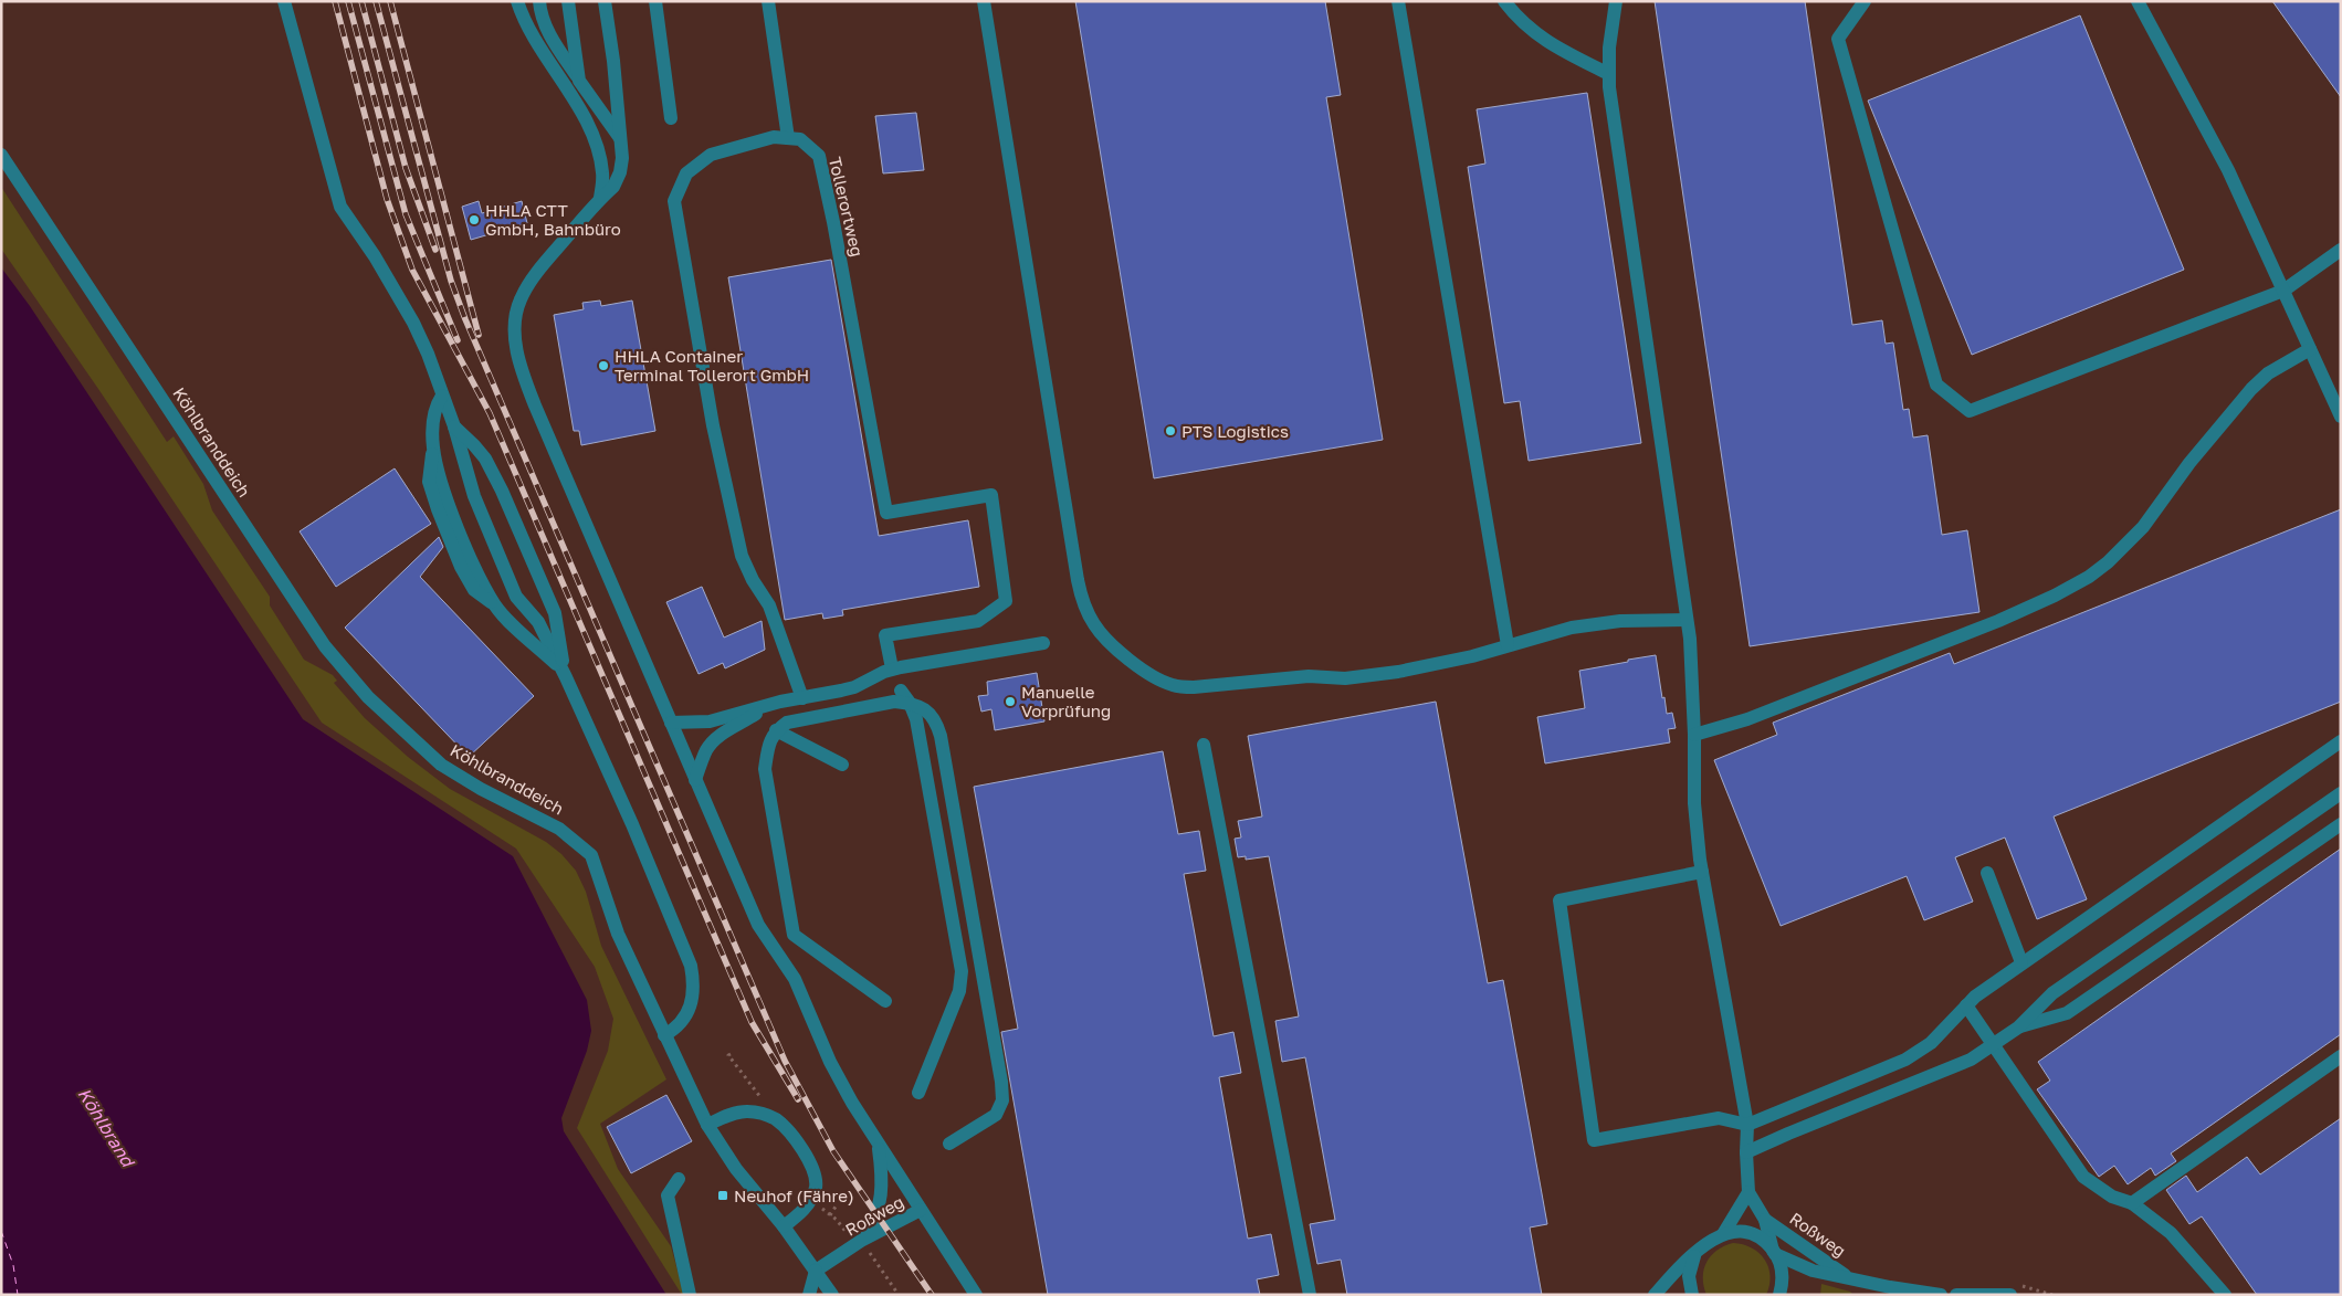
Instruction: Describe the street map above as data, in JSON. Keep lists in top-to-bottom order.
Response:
{
  "streets": {
    "street": ["Tollerortweg", "Köhlbranddeich", "Roßweg"]
  },
  "crossings": [
    ["Köhlbranddeich", "Roßweg"]
  ],
  "water": ["Köhlbrand"],
  "places": {
    "other": [
      "HHLA CTT GmbH, Bahnbüro",
      "HHLA Container Terminal Tollerort GmbH",
      "PTS Logistics",
      "Manuelle Vorprüfung"
    ],
    "transit": ["Neuhof (Fähre)"]
  }
}
